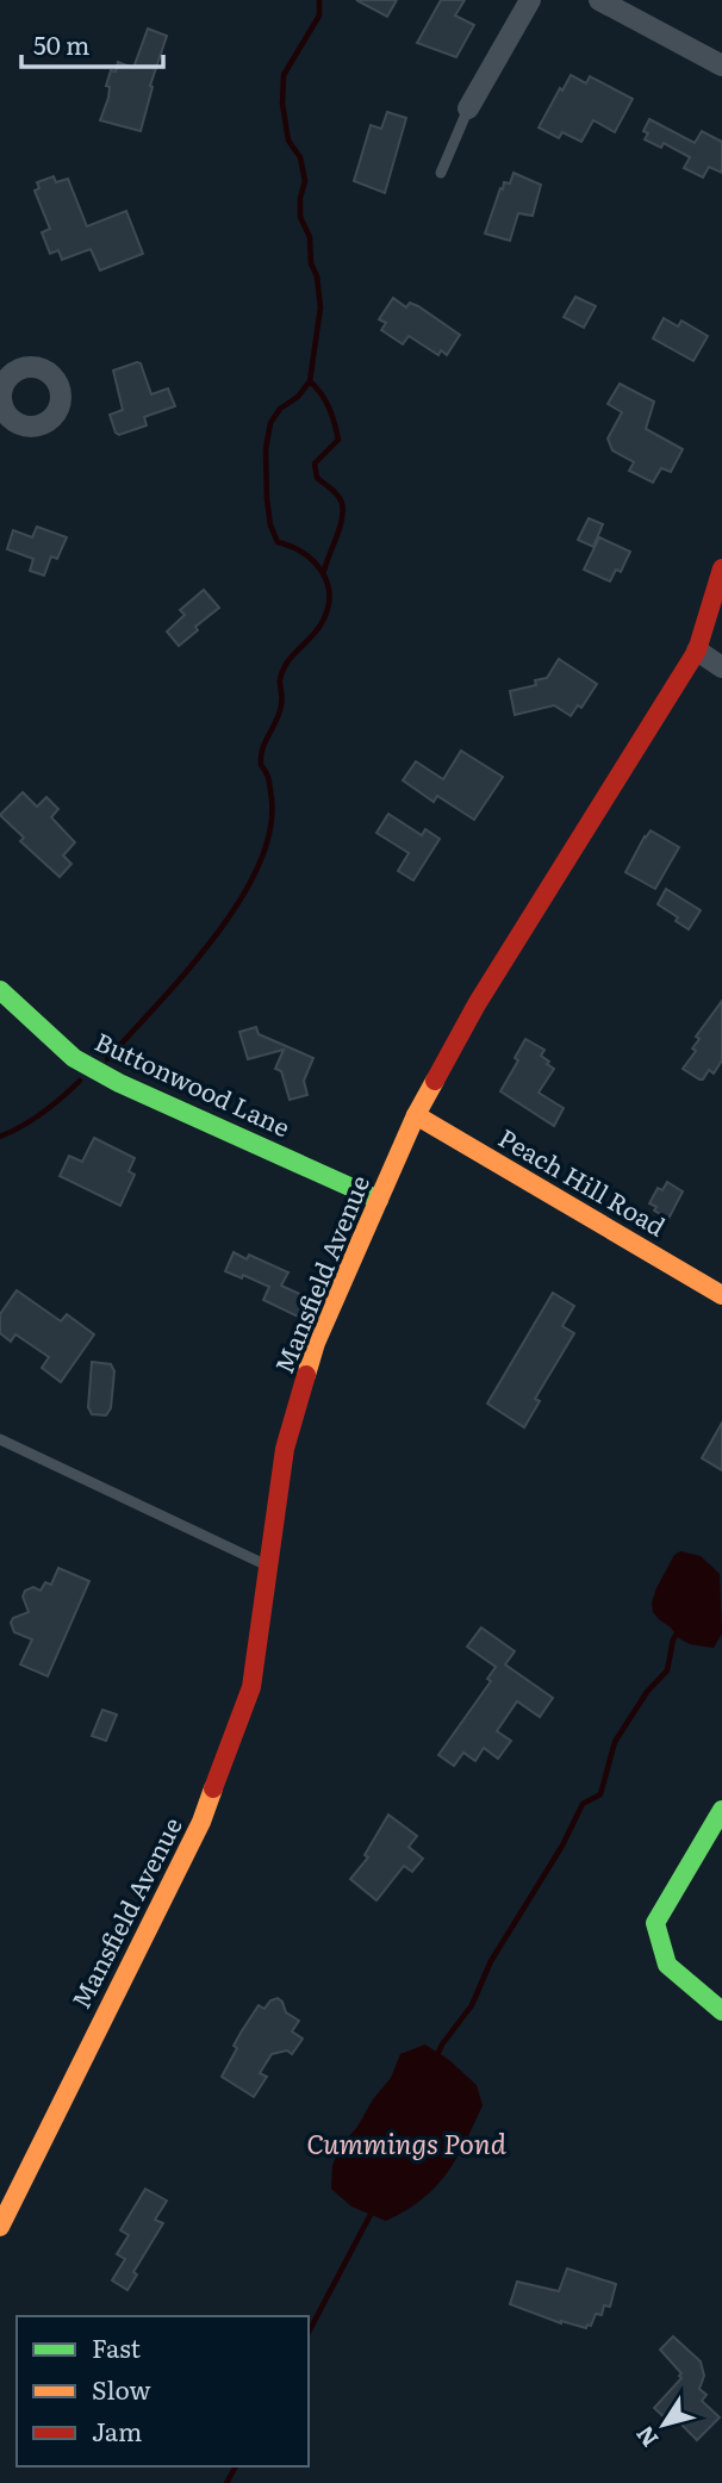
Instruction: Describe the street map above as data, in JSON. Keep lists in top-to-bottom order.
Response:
{
  "streets": {
    "main road": ["Buttonwood Lane", "Peach Hill Road", "Mansfield Avenue"]
  },
  "crossings": [
    ["Buttonwood Lane", "Mansfield Avenue"],
    ["Peach Hill Road", "Mansfield Avenue"]
  ],
  "water": ["Cummings Pond"],
  "legend": ["Fast", "Slow", "Jam"],
  "scale_bar": "50 m",
  "north": "bottom left"
}
